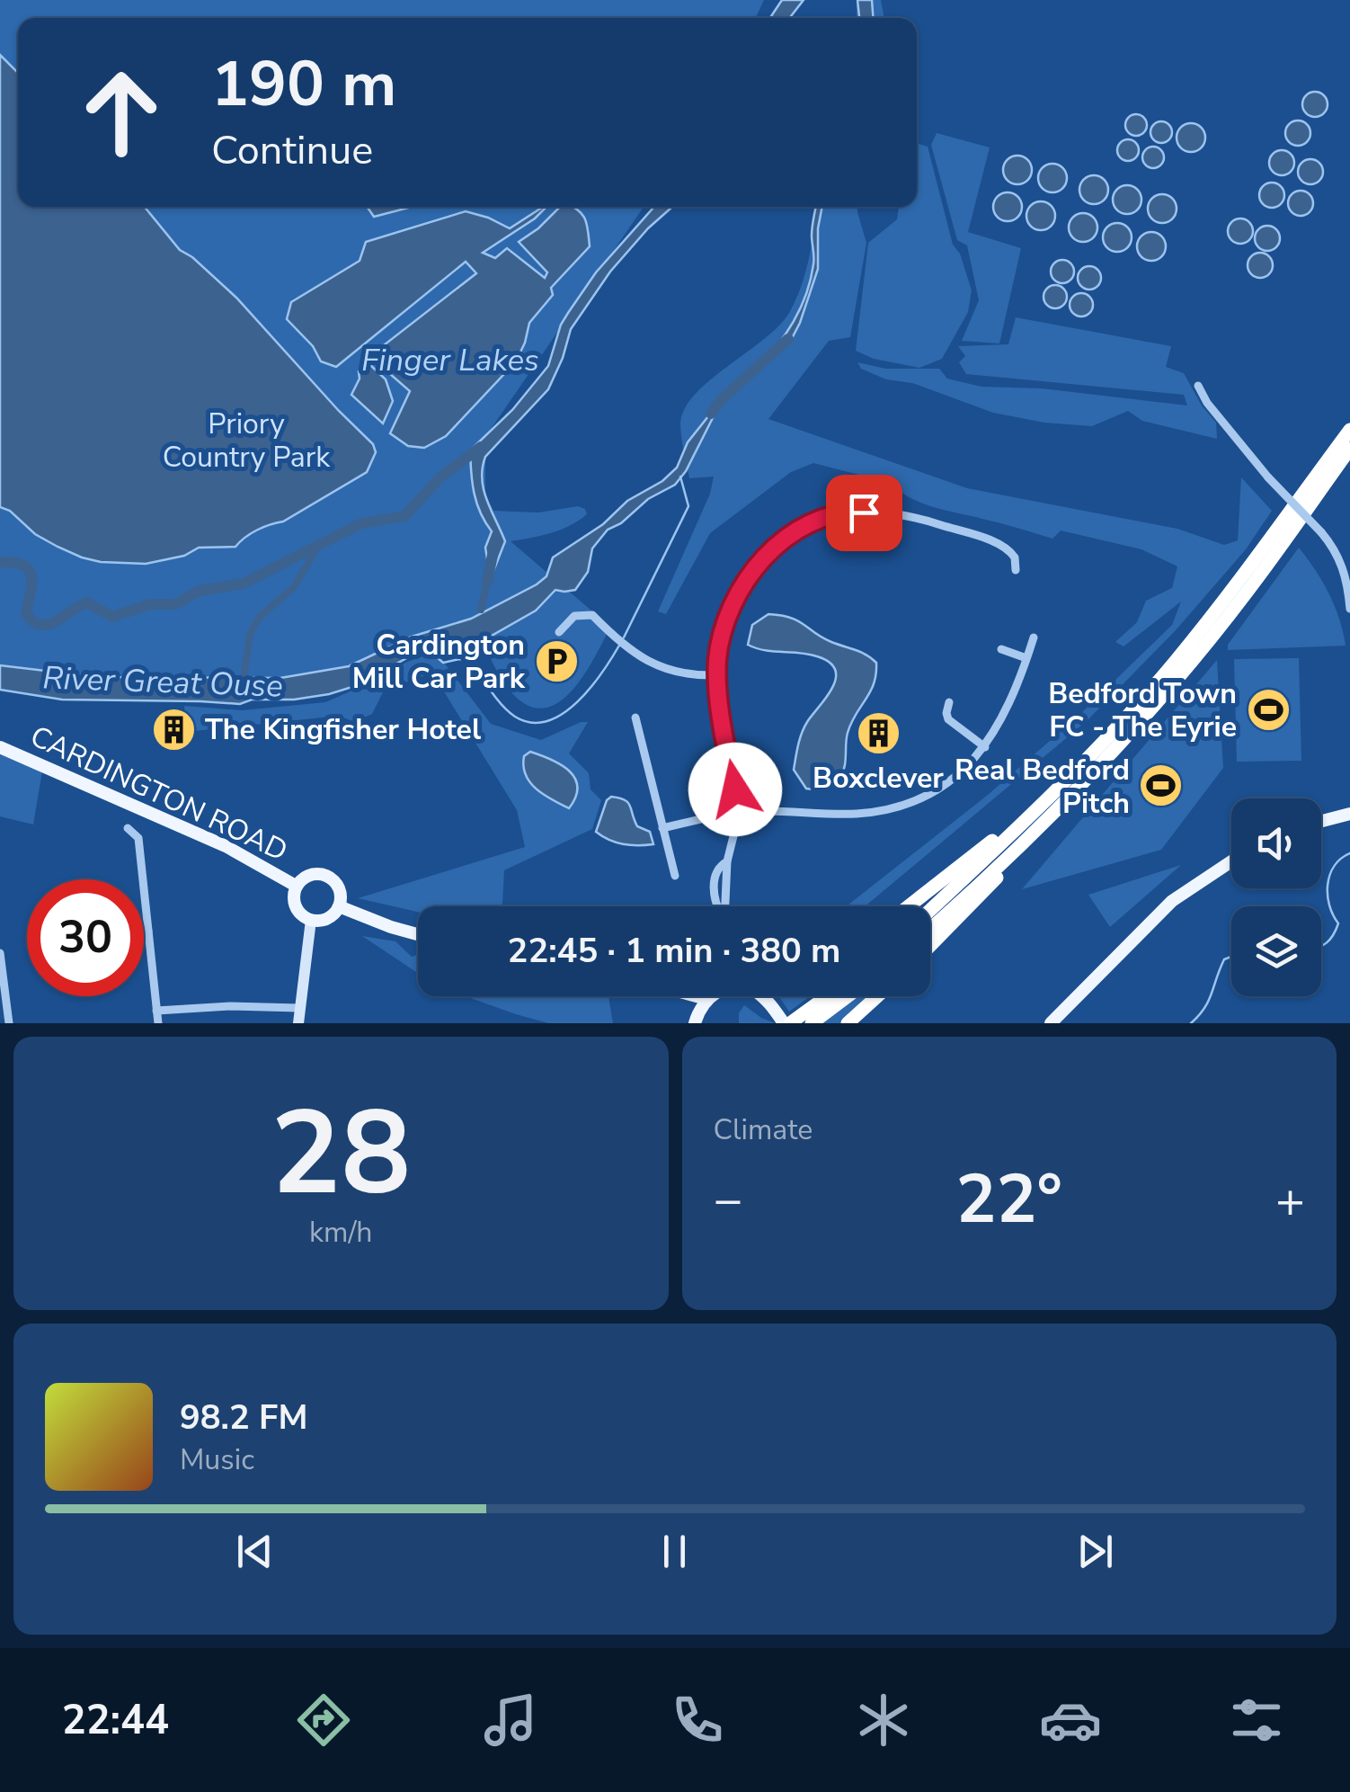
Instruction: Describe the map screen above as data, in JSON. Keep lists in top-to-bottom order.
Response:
{
  "streets": {
    "main road": ["CARDINGTON ROAD"]
  },
  "water": ["Finger Lakes", "River Great Ouse"],
  "parks": ["Priory Country Park"],
  "places": {
    "parking": ["Cardington Mill Car Park"],
    "sports": ["Bedford Town FC - The Eyrie", "Real Bedford Pitch"],
    "building": ["The Kingfisher Hotel", "Boxclever"]
  },
  "page": {
    "turn": ["190 m", "Continue"],
    "limit": "30",
    "trip": "22:45 · 1 min · 380 m",
    "tile": [
      ["28", "km/h"],
      "Climate"
    ],
    "heat": ["−", "22°", "+"],
    "song": ["98.2 FM", "Music"],
    "tabs": "22:44"
  }
}
